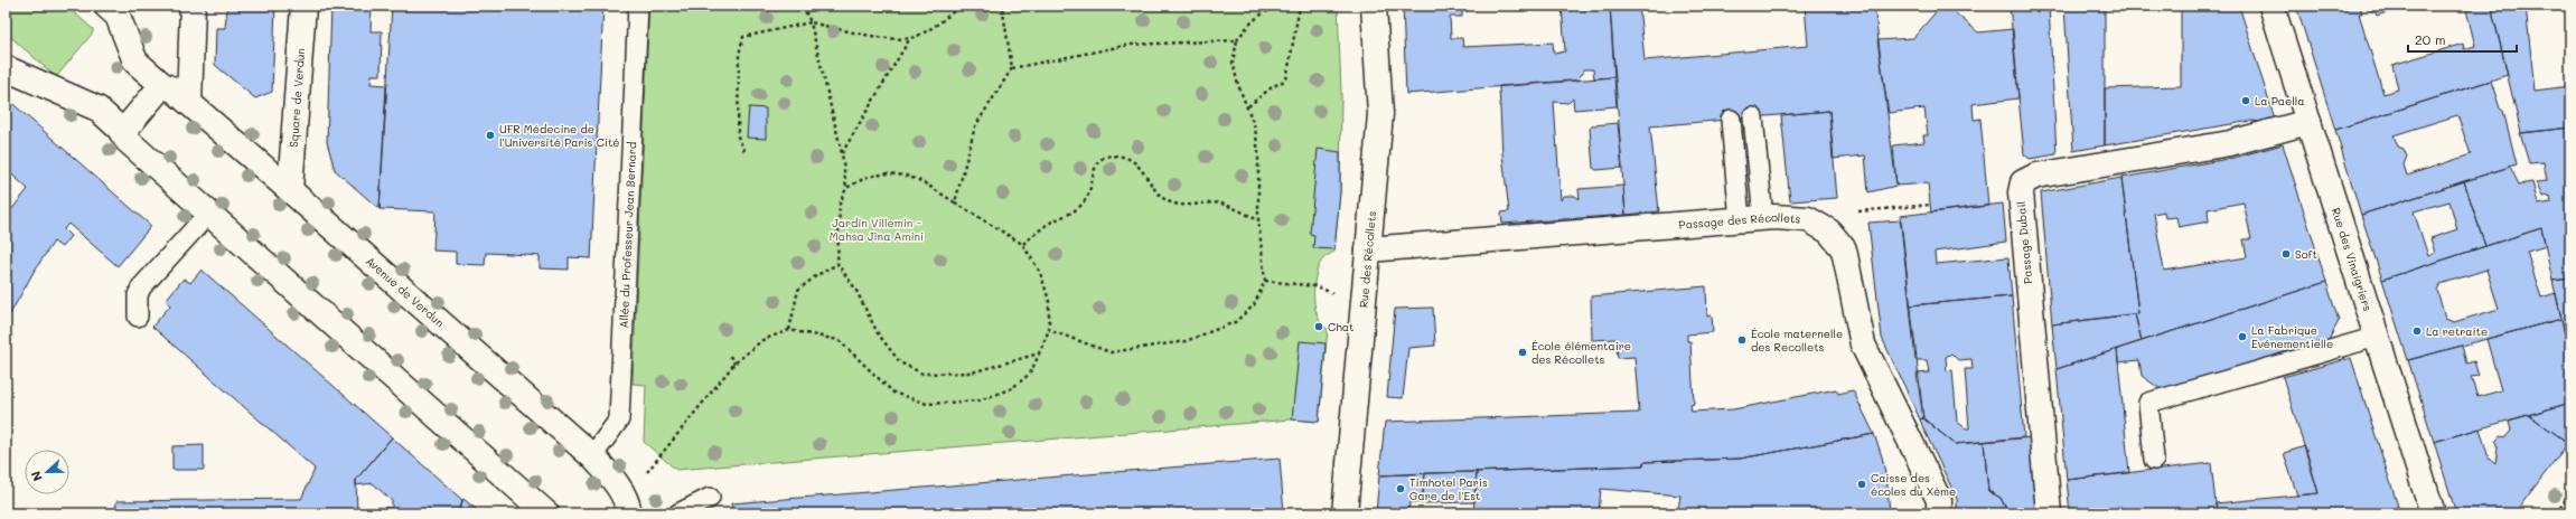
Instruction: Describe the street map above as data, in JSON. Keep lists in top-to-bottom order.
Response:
{
  "streets": {
    "street": [
      "Square de Verdun",
      "Passage des Récollets",
      "Passage Dubail",
      "Rue des Récollets",
      "Rue des Vinaigriers",
      "Avenue de Verdun"
    ],
    "lane": ["Allée du Professeur Jean Bernard"]
  },
  "crossings": [
    ["Square de Verdun", "Avenue de Verdun"],
    ["Passage des Récollets", "Rue des Récollets"],
    ["Allée du Professeur Jean Bernard", "Avenue de Verdun"],
    ["Passage Dubail", "Rue des Vinaigriers"]
  ],
  "parks": ["Jardin Villemin - Mahsa Jîna Amini"],
  "places": [
    "La Paella",
    "UFR Médecine de l'Université Paris Cité",
    "Soft",
    "Chat",
    "La retraite",
    "La Fabrique Evénementielle",
    "École maternelle des Recollets",
    "École élémentaire des Récollets",
    "Caisse des écoles du Xème",
    "Timhotel Paris Gare de l'Est"
  ],
  "scale_bar": "20 m",
  "north": "left"
}
